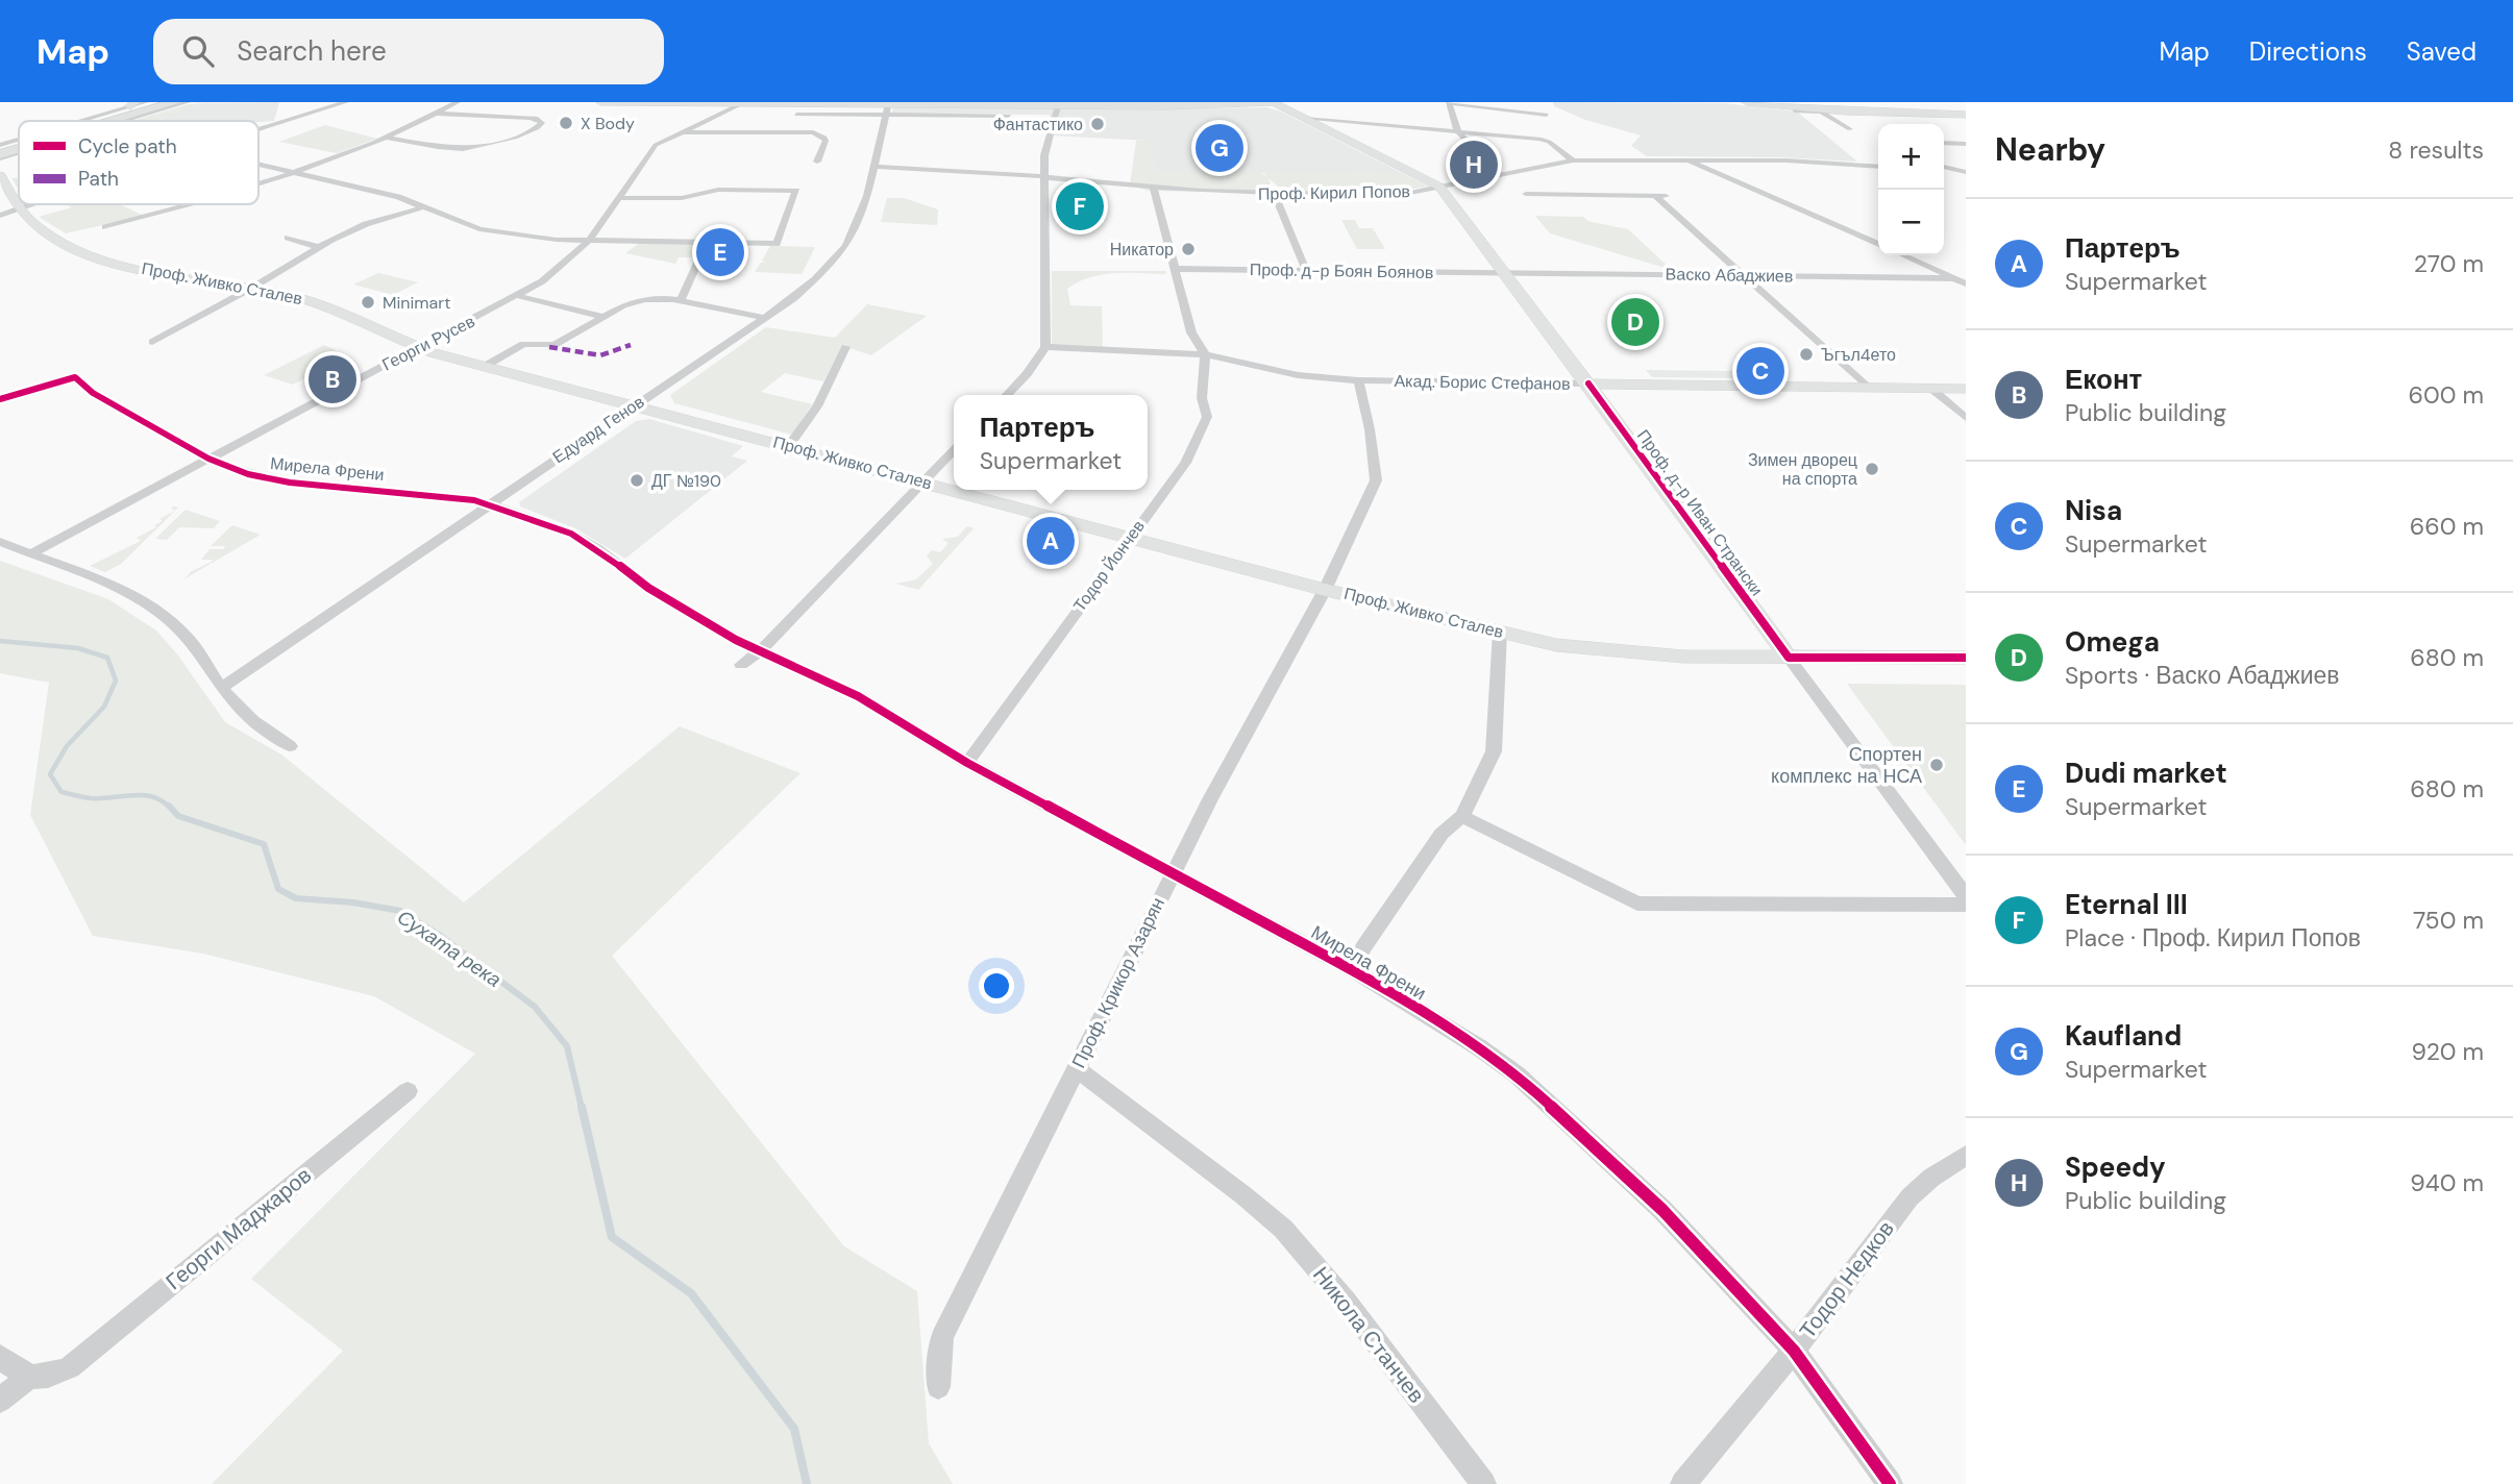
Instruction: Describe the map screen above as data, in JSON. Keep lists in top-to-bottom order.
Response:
{
  "streets": {
    "street": [
      "Проф. Кирил Попов",
      "Проф. д-р Боян Боянов",
      "Васко Абаджиев",
      "Проф. Живко Сталев",
      "Георги Русев",
      "Акад. Борис Стефанов",
      "Едуард Генов",
      "Мирела Френи",
      "Проф. д-р Иван Странски",
      "Тодор Йончев",
      "Проф. Крикор Азарян",
      "Георги Маджаров",
      "Тодор Недков",
      "Никола Станчев"
    ]
  },
  "crossings": [
    ["Проф. Кирил Попов", "Едуард Генов"],
    ["Проф. Кирил Попов", "Проф. д-р Иван Странски"],
    ["Проф. д-р Боян Боянов", "Васко Абаджиев"],
    ["Проф. д-р Боян Боянов", "Проф. д-р Иван Странски"],
    ["Васко Абаджиев", "Проф. д-р Иван Странски"],
    ["Проф. Живко Сталев", "Георги Русев"],
    ["Проф. Живко Сталев", "Едуард Генов"],
    ["Проф. Живко Сталев", "Проф. д-р Иван Странски"],
    ["Проф. Живко Сталев", "Тодор Йончев"],
    ["Проф. Живко Сталев", "Проф. Крикор Азарян"],
    ["Георги Русев", "Мирела Френи"],
    ["Акад. Борис Стефанов", "Проф. д-р Иван Странски"],
    ["Акад. Борис Стефанов", "Тодор Йончев"],
    ["Акад. Борис Стефанов", "Проф. Крикор Азарян"],
    ["Едуард Генов", "Мирела Френи"],
    ["Мирела Френи", "Тодор Йончев"],
    ["Мирела Френи", "Проф. Крикор Азарян"],
    ["Мирела Френи", "Тодор Недков"],
    ["Проф. Крикор Азарян", "Никола Станчев"]
  ],
  "water": ["Сухата река"],
  "places": [
    "X Body",
    "Фантастико",
    "Никатор",
    "Minimart",
    "Ъгъл4ето",
    "Зимен дворец на спорта",
    "ДГ №190",
    "Спортен комплекс на НСА"
  ],
  "legend": ["Cycle path", "Path"],
  "page": {
    "header": "Map",
    "search": "Search here",
    "nav": ["Map", "Directions", "Saved"],
    "heading": ["Nearby", "8 results"],
    "pins": [
      "G",
      "H",
      "F",
      "E",
      "D",
      "C",
      "B",
      "A"
    ],
    "map_buttons": ["+", "−"],
    "list": [
      {
        "mark": "A",
        "name": "Партеръ",
        "note": "Supermarket",
        "value": "270 m"
      },
      {
        "mark": "B",
        "name": "Еконт",
        "note": "Public building",
        "value": "600 m"
      },
      {
        "mark": "C",
        "name": "Nisa",
        "note": "Supermarket",
        "value": "660 m"
      },
      {
        "mark": "D",
        "name": "Omega",
        "note": "Sports · Васко Абаджиев",
        "value": "680 m"
      },
      {
        "mark": "E",
        "name": "Dudi market",
        "note": "Supermarket",
        "value": "680 m"
      },
      {
        "mark": "F",
        "name": "Eternal III",
        "note": "Place · Проф. Кирил Попов",
        "value": "750 m"
      },
      {
        "mark": "G",
        "name": "Kaufland",
        "note": "Supermarket",
        "value": "920 m"
      },
      {
        "mark": "H",
        "name": "Speedy",
        "note": "Public building",
        "value": "940 m"
      }
    ],
    "popup": ["Партеръ", "Supermarket"]
  }
}
